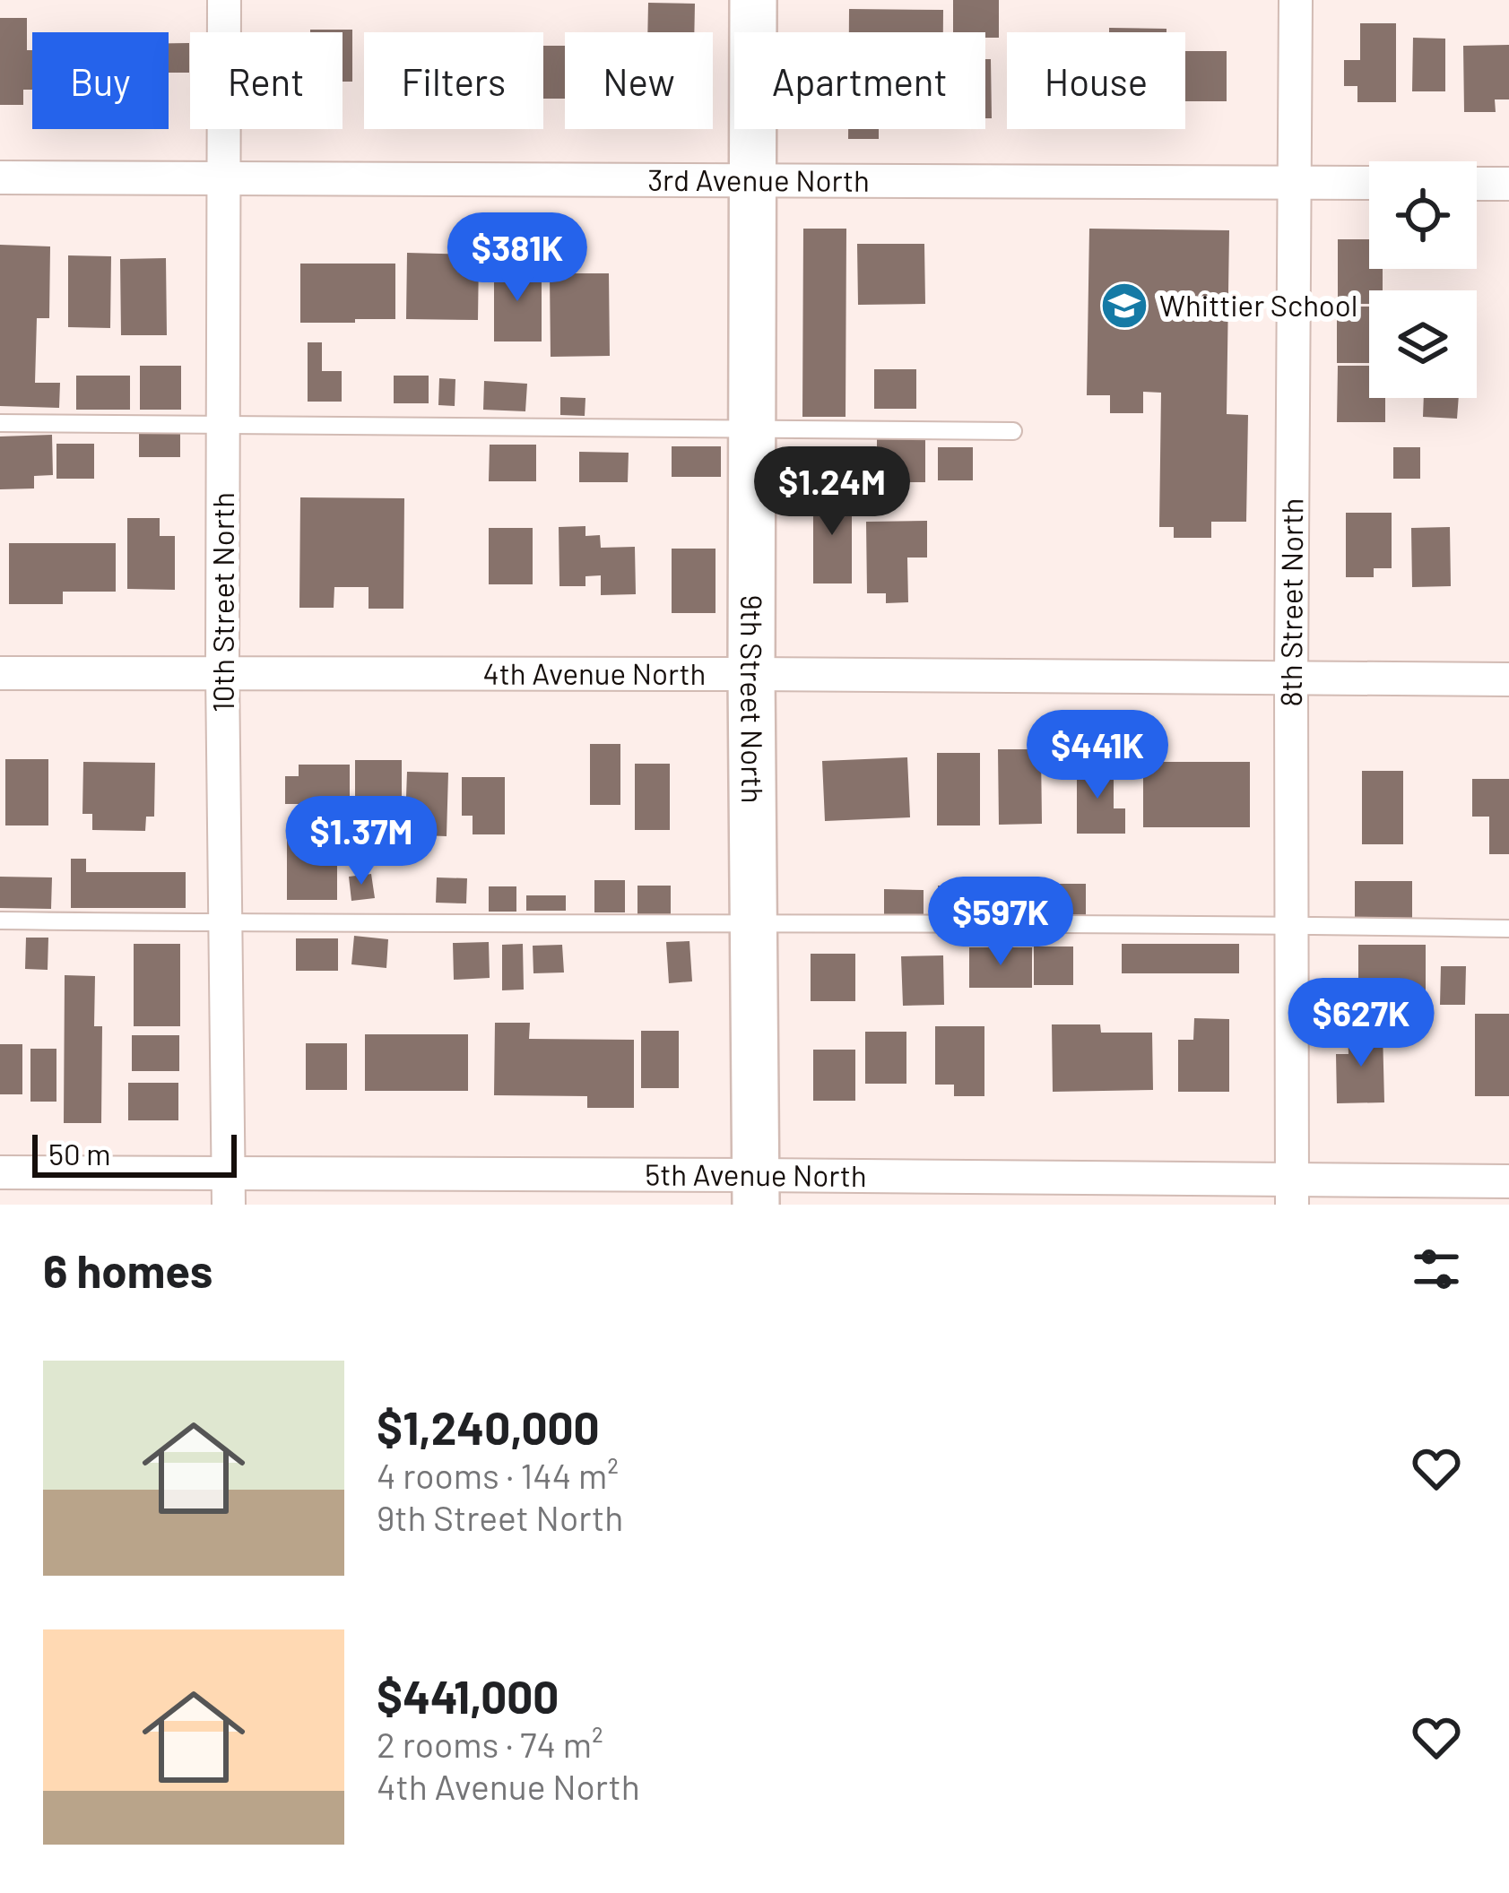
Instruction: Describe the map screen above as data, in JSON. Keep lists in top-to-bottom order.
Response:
{
  "streets": {
    "main road": ["9th Street North"],
    "street": [
      "3rd Avenue North",
      "10th Street North",
      "8th Street North",
      "4th Avenue North",
      "5th Avenue North"
    ]
  },
  "crossings": [
    ["3rd Avenue North", "10th Street North"],
    ["3rd Avenue North", "8th Street North"],
    ["3rd Avenue North", "9th Street North"],
    ["10th Street North", "4th Avenue North"],
    ["10th Street North", "5th Avenue North"],
    ["8th Street North", "4th Avenue North"],
    ["8th Street North", "5th Avenue North"],
    ["4th Avenue North", "9th Street North"],
    ["9th Street North", "5th Avenue North"]
  ],
  "places": {
    "school or university": ["Whittier School"]
  },
  "scale_bar": "50 m",
  "page": {
    "chip": [
      "Buy",
      "Rent",
      "Filters",
      "New",
      "Apartment",
      "House"
    ],
    "price": [
      "$381K",
      "$1.24M",
      "$441K",
      "$1.37M",
      "$597K",
      "$627K"
    ],
    "scale": "50 m",
    "heading": "6 homes",
    "list": [
      {
        "name": "$1,240,000",
        "note": "4 rooms · 144 m² · 9th Street North"
      },
      {
        "name": "$441,000",
        "note": "2 rooms · 74 m² · 4th Avenue North"
      }
    ]
  }
}
